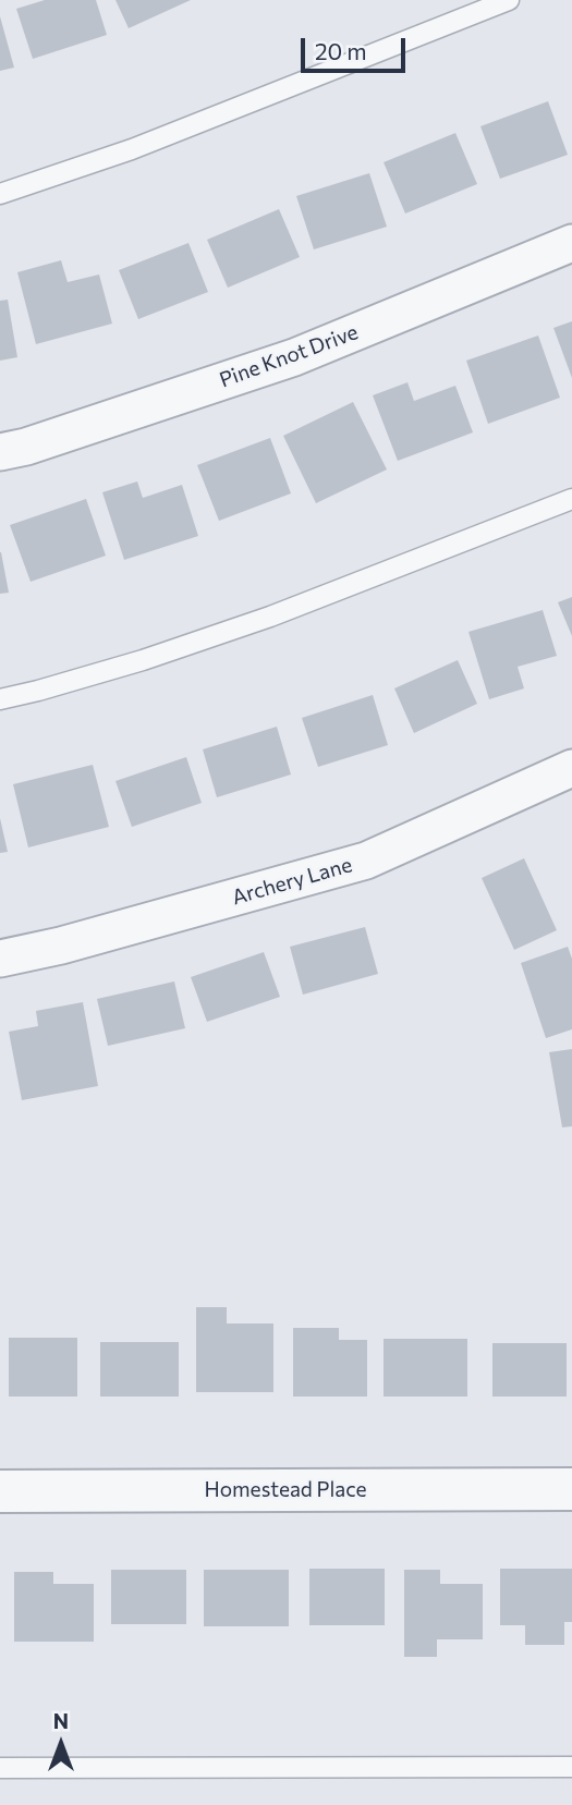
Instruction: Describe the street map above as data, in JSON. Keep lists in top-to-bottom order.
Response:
{
  "streets": {
    "street": ["Pine Knot Drive", "Archery Lane", "Homestead Place"]
  },
  "scale_bar": "20 m",
  "north": "top"
}
